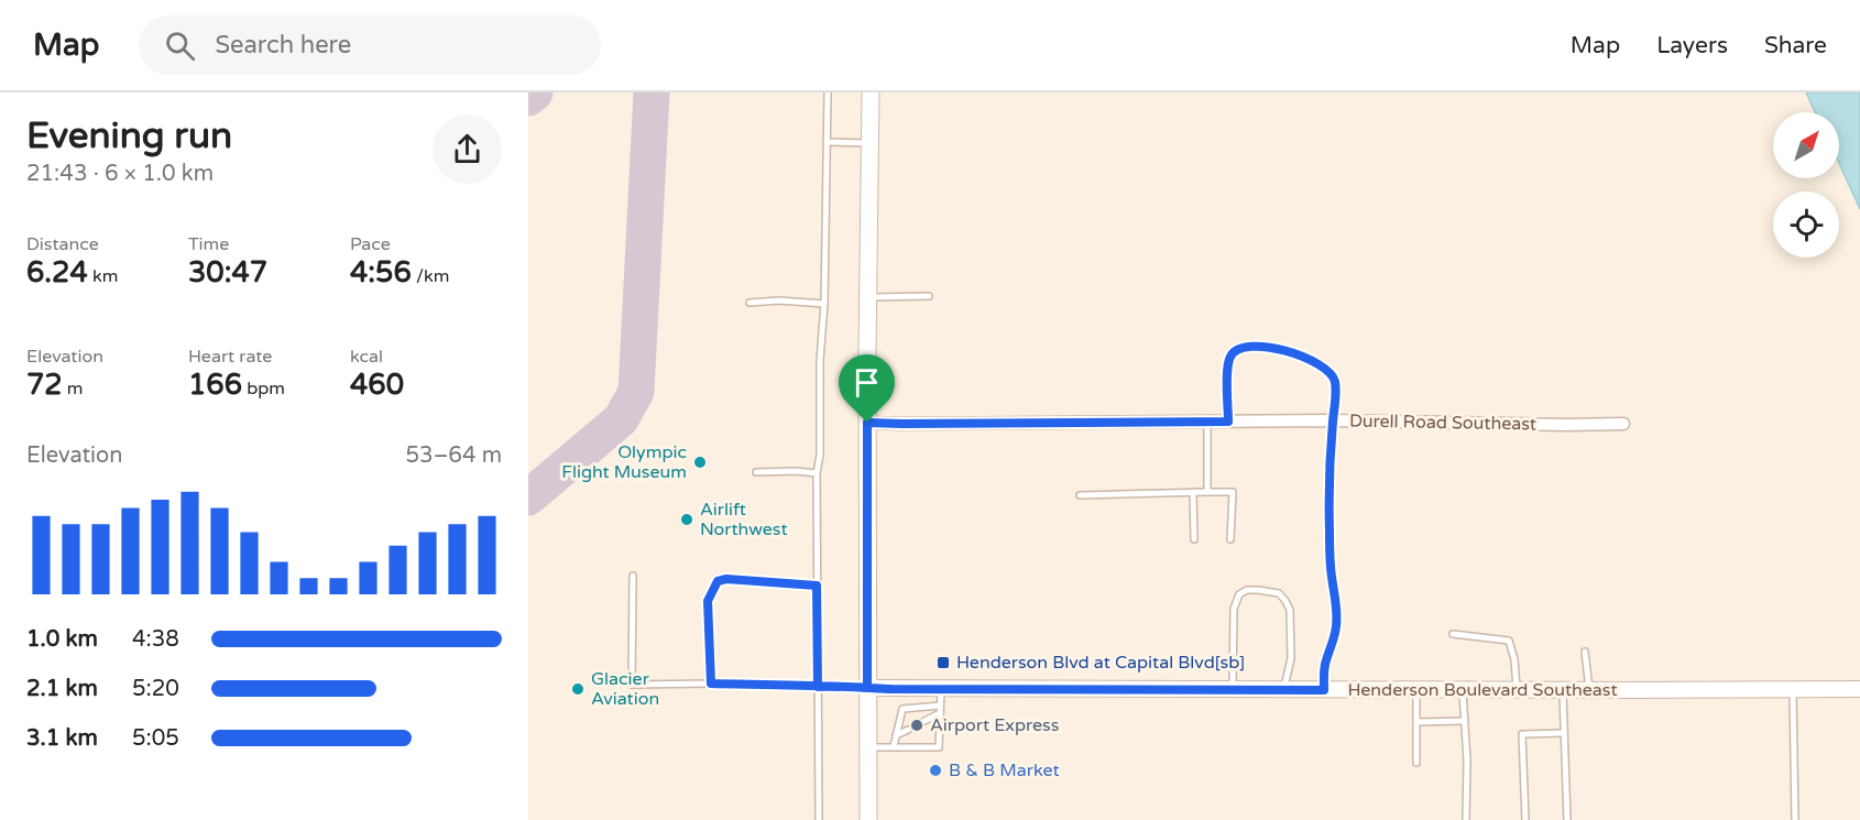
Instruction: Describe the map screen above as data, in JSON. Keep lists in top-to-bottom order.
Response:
{
  "streets": {
    "street": ["Durell Road Southeast", "Henderson Boulevard Southeast"]
  },
  "places": {
    "other": [
      "Olympic Flight Museum",
      "Airlift Northwest",
      "Glacier Aviation",
      "Airport Express",
      "B & B Market"
    ],
    "transit": ["Henderson Blvd at Capital Blvd[sb]"]
  },
  "north": "top right",
  "page": {
    "header": "Map",
    "search": "Search here",
    "nav": ["Map", "Layers", "Share"],
    "heading": ["Evening run", "21:43 · 6 × 1.0 km"],
    "stats": [
      ["Distance", "6.24 km"],
      ["Time", "30:47"],
      ["Pace", "4:56 /km"],
      ["Elevation", "72 m"],
      ["Heart rate", "166 bpm"],
      ["kcal", "460"]
    ],
    "chart": ["Elevation", "53–64 m"],
    "list": [
      {
        "name": "1.0 km",
        "note": "4:38"
      },
      {
        "name": "2.1 km",
        "note": "5:20"
      },
      {
        "name": "3.1 km",
        "note": "5:05"
      }
    ]
  }
}
